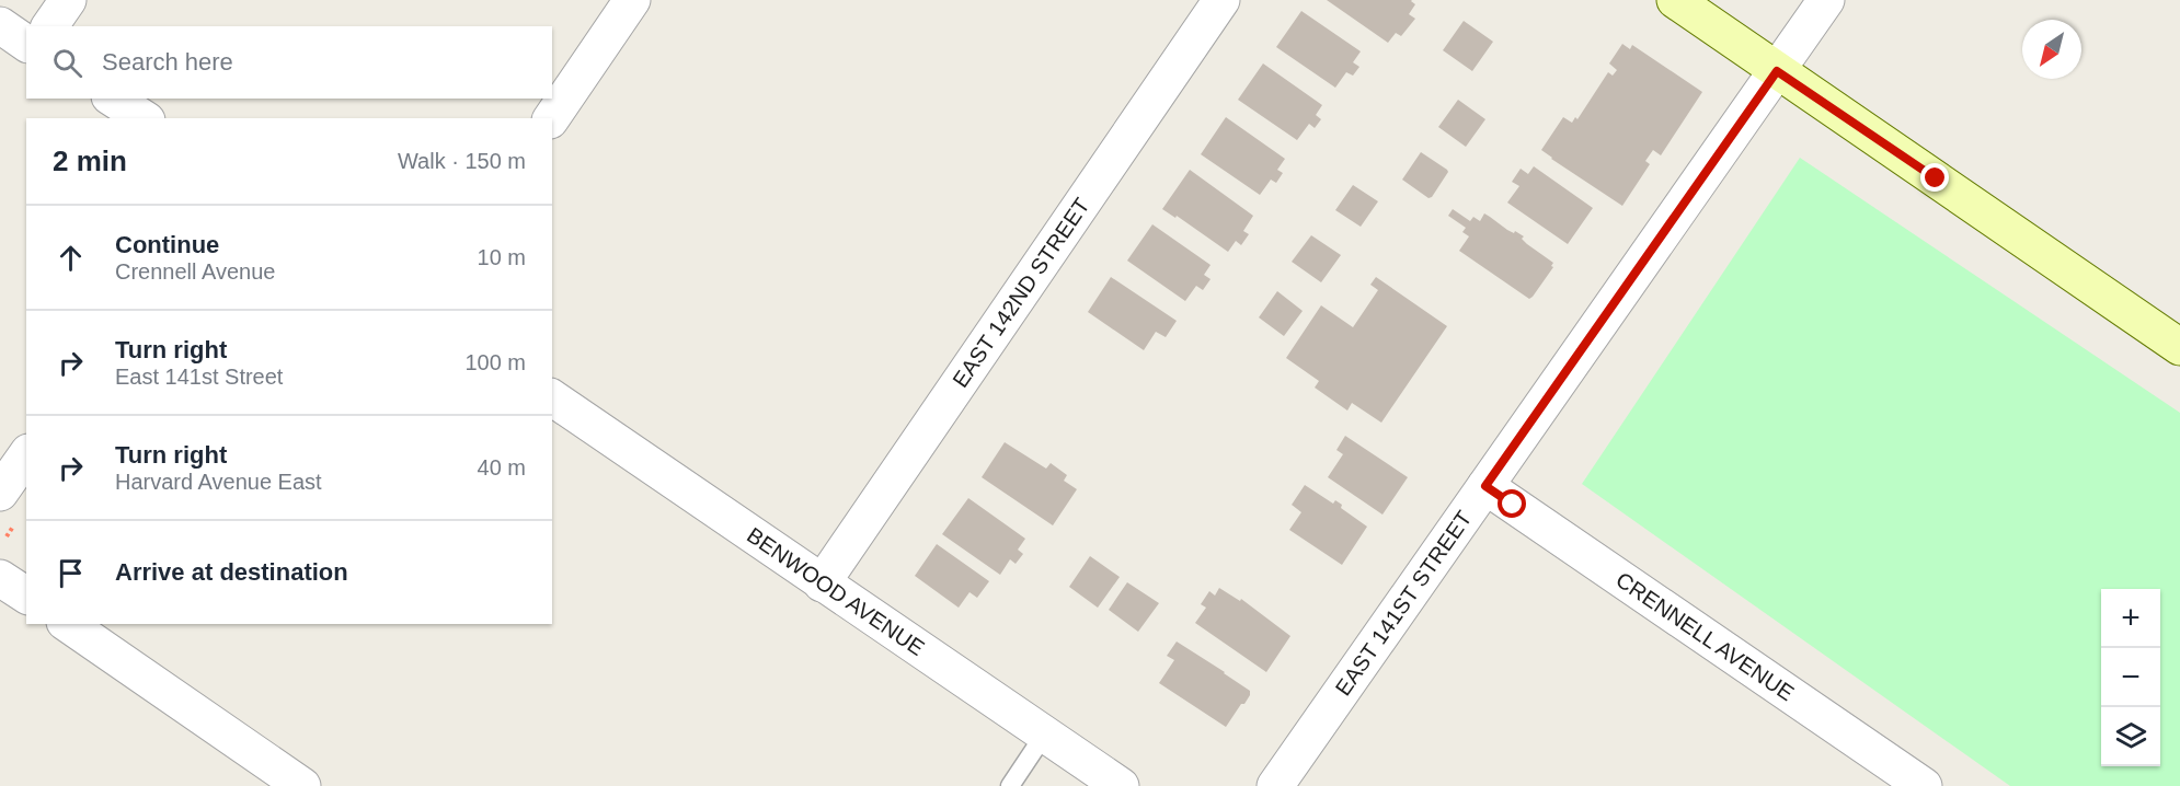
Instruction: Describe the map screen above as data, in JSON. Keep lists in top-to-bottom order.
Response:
{
  "streets": {
    "street": [
      "EAST 142ND STREET",
      "BENWOOD AVENUE",
      "EAST 141ST STREET",
      "CRENNELL AVENUE"
    ]
  },
  "crossings": [
    ["EAST 142ND STREET", "BENWOOD AVENUE"],
    ["EAST 141ST STREET", "CRENNELL AVENUE"]
  ],
  "north": "bottom left",
  "page": {
    "search": "Search here",
    "heading": ["2 min", "Walk · 150 m"],
    "list": [
      ["Continue", "Crennell Avenue", "10 m"],
      ["Turn right", "East 141st Street", "100 m"],
      ["Turn right", "Harvard Avenue East", "40 m"],
      "Arrive at destination"
    ],
    "map_buttons": ["+", "−"]
  }
}
